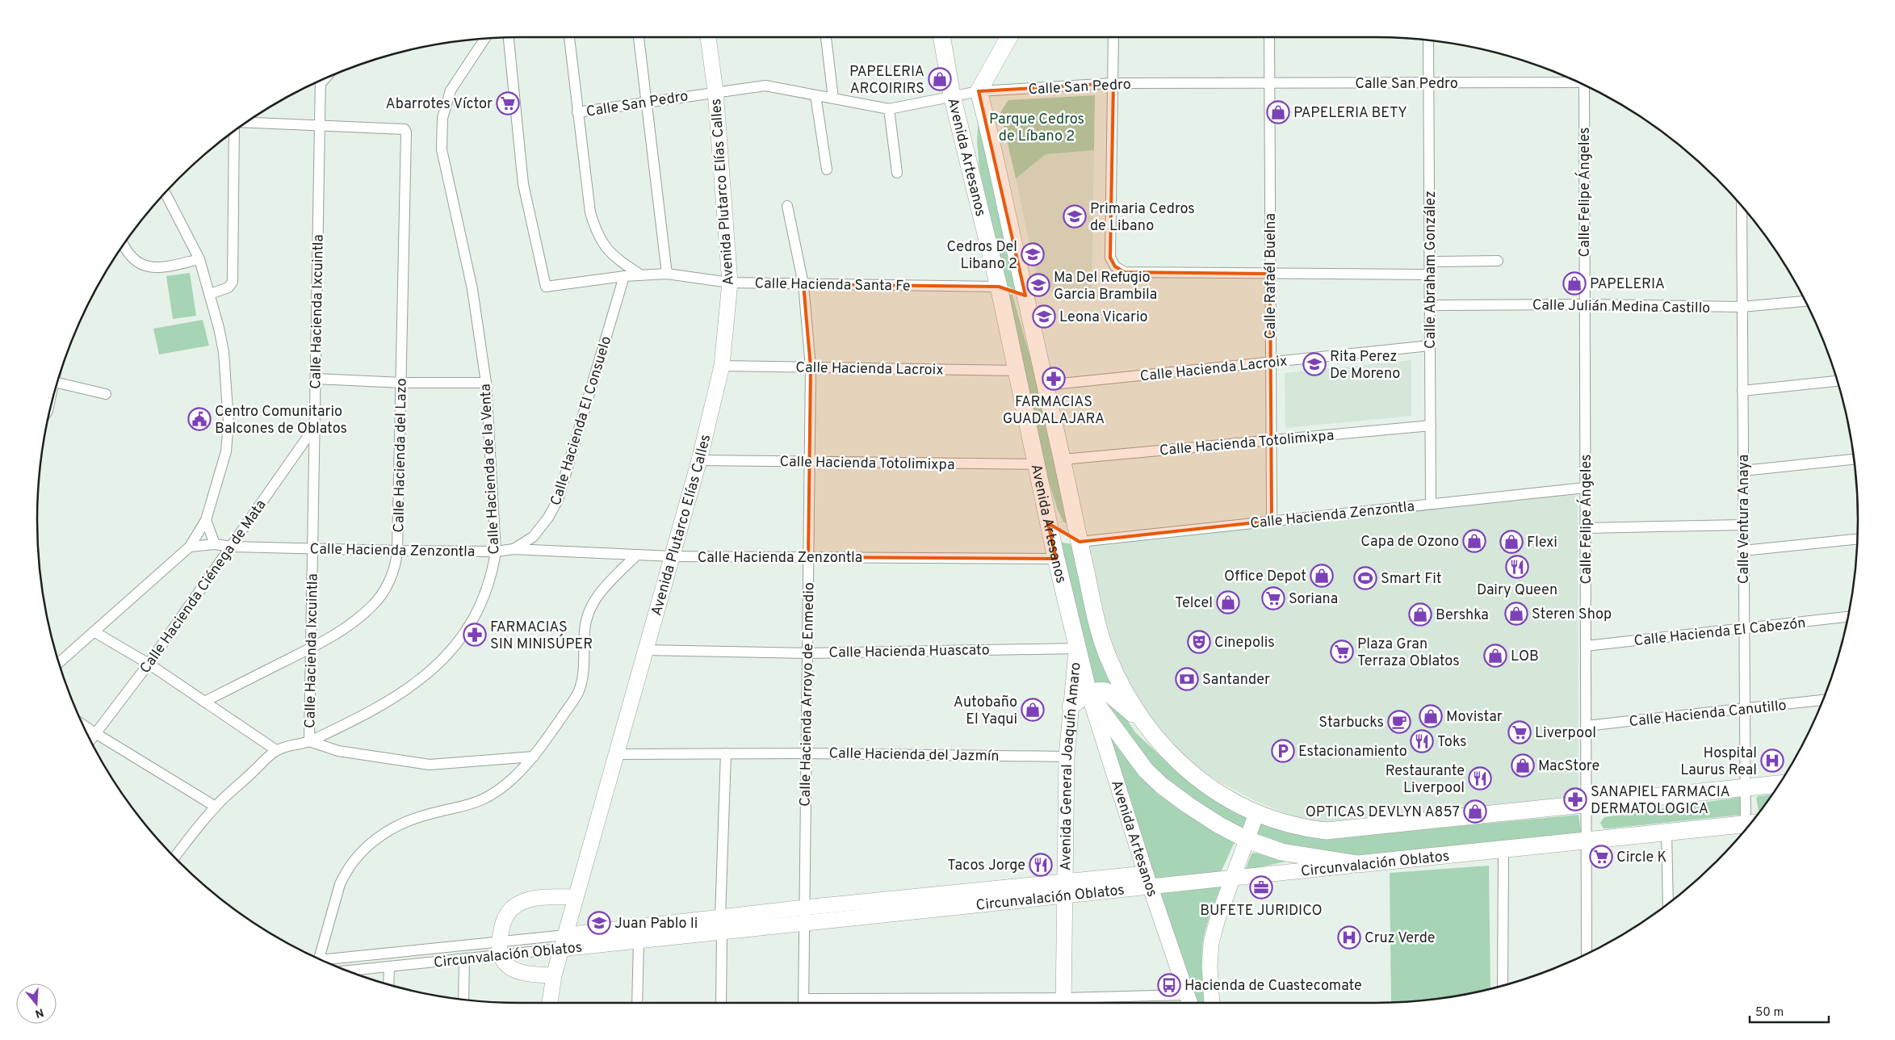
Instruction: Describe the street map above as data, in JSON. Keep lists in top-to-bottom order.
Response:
{
  "streets": {
    "main road": ["Avenida Artesanos", "Circunvalación Oblatos"],
    "street": [
      "Calle San Pedro",
      "Avenida Plutarco Elías Calles",
      "Calle Felipe Ángeles",
      "Calle Abraham González",
      "Calle Rafaél Buelna",
      "Calle Hacienda Santa Fe",
      "Calle Julián Medina Castillo",
      "Calle Hacienda Ixcuintla",
      "Calle Hacienda Lacroix",
      "Calle Hacienda El Consuelo",
      "Calle Hacienda Totolimixpa",
      "Calle Hacienda del Lazo",
      "Calle Hacienda de la Venta",
      "Calle Hacienda Zenzontla",
      "Calle Ventura Anaya",
      "Calle Hacienda Ciénega de Mata",
      "Calle Hacienda El Cabezón",
      "Calle Hacienda Huascato",
      "Calle Hacienda Arroyo de Enmedio",
      "Calle Hacienda Canutillo",
      "Calle Hacienda del Jazmín",
      "Avenida General Joaquín Amaro"
    ]
  },
  "crossings": [
    ["Calle San Pedro", "Avenida Artesanos"],
    ["Calle San Pedro", "Avenida Plutarco Elías Calles"],
    ["Calle San Pedro", "Calle Abraham González"],
    ["Calle San Pedro", "Calle Rafaél Buelna"],
    ["Avenida Artesanos", "Calle Hacienda Santa Fe"],
    ["Avenida Artesanos", "Calle Hacienda Lacroix"],
    ["Avenida Artesanos", "Calle Hacienda Totolimixpa"],
    ["Avenida Artesanos", "Calle Hacienda Zenzontla"],
    ["Avenida Artesanos", "Calle Hacienda Huascato"],
    ["Avenida Artesanos", "Avenida General Joaquín Amaro"],
    ["Avenida Artesanos", "Circunvalación Oblatos"],
    ["Avenida Plutarco Elías Calles", "Calle Hacienda Santa Fe"],
    ["Avenida Plutarco Elías Calles", "Calle Hacienda Lacroix"],
    ["Avenida Plutarco Elías Calles", "Calle Hacienda Totolimixpa"],
    ["Avenida Plutarco Elías Calles", "Calle Hacienda Zenzontla"],
    ["Avenida Plutarco Elías Calles", "Calle Hacienda Huascato"],
    ["Avenida Plutarco Elías Calles", "Calle Hacienda del Jazmín"],
    ["Avenida Plutarco Elías Calles", "Circunvalación Oblatos"],
    ["Calle Felipe Ángeles", "Calle Julián Medina Castillo"],
    ["Calle Felipe Ángeles", "Calle Hacienda Zenzontla"],
    ["Calle Felipe Ángeles", "Calle Hacienda El Cabezón"],
    ["Calle Felipe Ángeles", "Calle Hacienda Canutillo"],
    ["Calle Felipe Ángeles", "Circunvalación Oblatos"],
    ["Calle Abraham González", "Calle Julián Medina Castillo"],
    ["Calle Abraham González", "Calle Hacienda Lacroix"],
    ["Calle Abraham González", "Calle Hacienda Totolimixpa"],
    ["Calle Abraham González", "Calle Hacienda Zenzontla"],
    ["Calle Rafaél Buelna", "Calle Hacienda Lacroix"],
    ["Calle Rafaél Buelna", "Calle Hacienda Totolimixpa"],
    ["Calle Rafaél Buelna", "Calle Hacienda Zenzontla"],
    ["Calle Hacienda Santa Fe", "Calle Hacienda El Consuelo"],
    ["Calle Hacienda Santa Fe", "Calle Hacienda Arroyo de Enmedio"],
    ["Calle Julián Medina Castillo", "Calle Ventura Anaya"],
    ["Calle Hacienda Ixcuintla", "Calle Hacienda del Lazo"],
    ["Calle Hacienda Ixcuintla", "Calle Hacienda de la Venta"],
    ["Calle Hacienda Ixcuintla", "Calle Hacienda Zenzontla"],
    ["Calle Hacienda Ixcuintla", "Calle Hacienda Ciénega de Mata"],
    ["Calle Hacienda Lacroix", "Calle Hacienda Arroyo de Enmedio"],
    ["Calle Hacienda El Consuelo", "Calle Hacienda Zenzontla"],
    ["Calle Hacienda Totolimixpa", "Calle Hacienda Arroyo de Enmedio"],
    ["Calle Hacienda del Lazo", "Calle Hacienda Zenzontla"],
    ["Calle Hacienda de la Venta", "Calle Hacienda Zenzontla"],
    ["Calle Hacienda Zenzontla", "Calle Hacienda Ciénega de Mata"],
    ["Calle Hacienda Zenzontla", "Calle Hacienda Arroyo de Enmedio"],
    ["Calle Ventura Anaya", "Calle Hacienda El Cabezón"],
    ["Calle Ventura Anaya", "Calle Hacienda Canutillo"],
    ["Calle Hacienda Huascato", "Calle Hacienda Arroyo de Enmedio"],
    ["Calle Hacienda Huascato", "Avenida General Joaquín Amaro"],
    ["Calle Hacienda Arroyo de Enmedio", "Calle Hacienda del Jazmín"],
    ["Calle Hacienda Arroyo de Enmedio", "Circunvalación Oblatos"],
    ["Calle Hacienda del Jazmín", "Avenida General Joaquín Amaro"],
    ["Avenida General Joaquín Amaro", "Circunvalación Oblatos"]
  ],
  "parks": ["Parque Cedros de Líbano 2"],
  "places": {
    "shop": [
      "PAPELERIA ARCOIRIRS",
      "PAPELERIA BETY",
      "PAPELERIA",
      "Capa de Ozono",
      "Flexi",
      "Office Depot",
      "Telcel",
      "Steren Shop",
      "Bershka",
      "LOB",
      "Autobaño El Yaqui",
      "Movistar",
      "MacStore",
      "OPTICAS DEVLYN A857"
    ],
    "supermarket": [
      "Abarrotes Víctor",
      "Soriana",
      "Plaza Gran Terraza Oblatos",
      "Liverpool",
      "Circle K"
    ],
    "school or university": [
      "Primaria Cedros de Libano",
      "Cedros Del Libano 2",
      "Ma Del Refugio Garcia Brambila",
      "Leona Vicario",
      "Rita Perez De Moreno",
      "Juan Pablo Ii"
    ],
    "pharmacy": ["FARMACIAS GUADALAJARA", "FARMACIAS SIN MINISÚPER", "SANAPIEL FARMACIA DERMATOLOGICA"],
    "public building": ["Centro Comunitario Balcones de Oblatos"],
    "restaurant": [
      "Dairy Queen",
      "Toks",
      "Restaurante Liverpool",
      "Tacos Jorge"
    ],
    "sports": ["Smart Fit"],
    "theatre": ["Cinepolis"],
    "bank": ["Santander"],
    "cafe": ["Starbucks"],
    "parking": ["Estacionamiento"],
    "hospital": ["Hospital Laurus Real", "Cruz Verde"],
    "office": ["BUFETE JURIDICO"],
    "bus stop": ["Hacienda de Cuastecomate"]
  },
  "scale_bar": "50 m",
  "north": "bottom"
}
